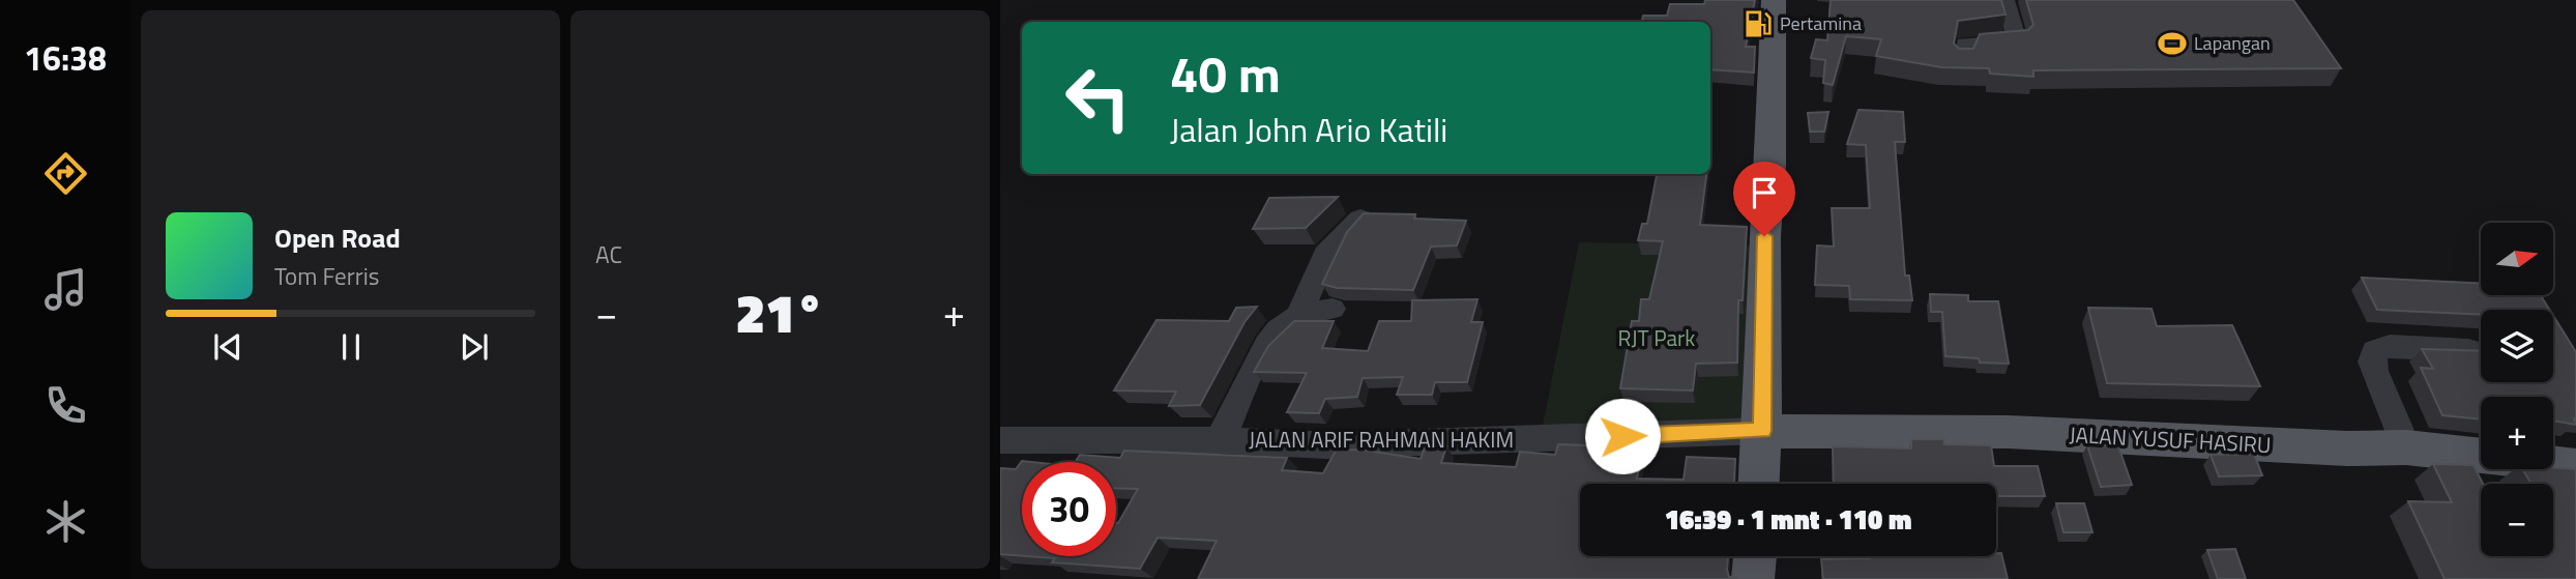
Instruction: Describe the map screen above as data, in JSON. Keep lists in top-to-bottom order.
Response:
{
  "streets": {
    "main road": ["JALAN YUSUF HASIRU"],
    "street": ["JALAN ARIF RAHMAN HAKIM"]
  },
  "crossings": [
    ["JALAN ARIF RAHMAN HAKIM", "JALAN YUSUF HASIRU"]
  ],
  "parks": ["RJT Park"],
  "places": {
    "fuel station": ["Pertamina"],
    "sports": ["Lapangan"]
  },
  "north": "right",
  "page": {
    "tabs": "16:38",
    "tile": "AC",
    "turn": ["40 m", "Jalan John Ario Katili"],
    "song": ["Open Road", "Tom Ferris"],
    "map_buttons": ["+", "−"],
    "heat": ["−", "21°", "+"],
    "limit": "30",
    "trip": "16:39 · 1 mnt · 110 m"
  }
}
